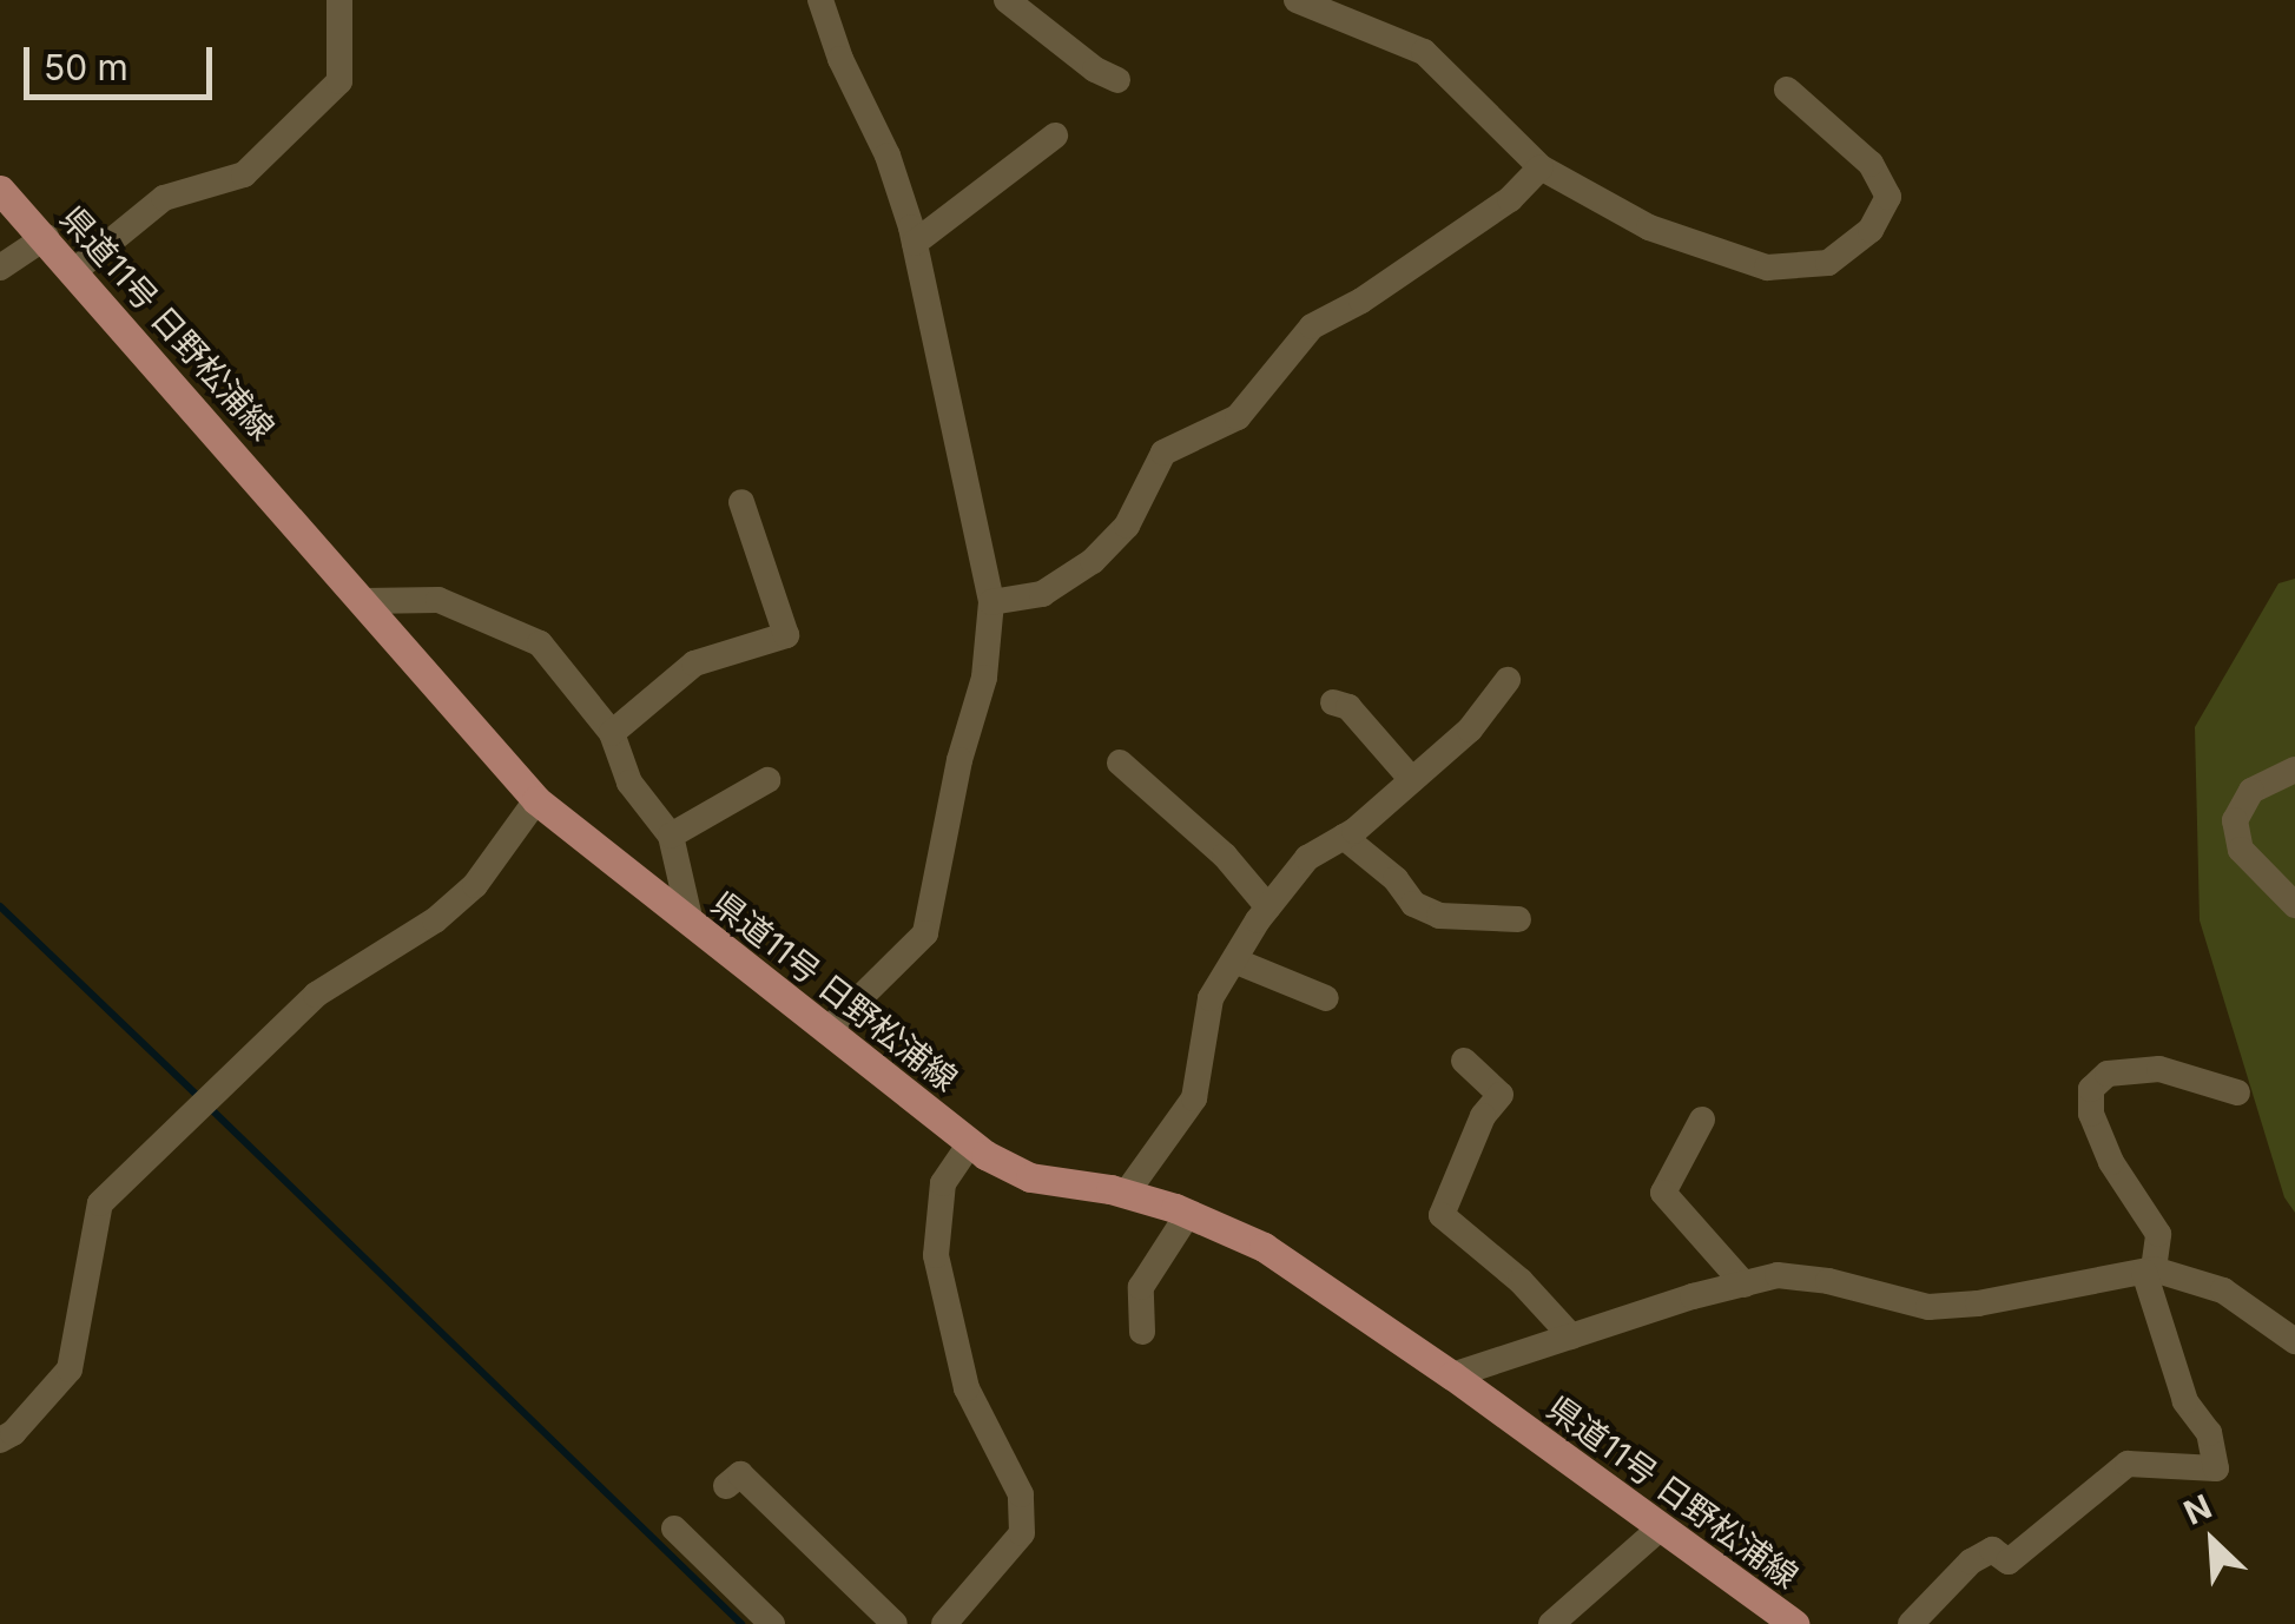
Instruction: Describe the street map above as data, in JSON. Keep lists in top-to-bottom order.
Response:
{
  "streets": {
    "main road": ["県道11号 日野松浦線"]
  },
  "scale_bar": "50 m",
  "north": "top left"
}
